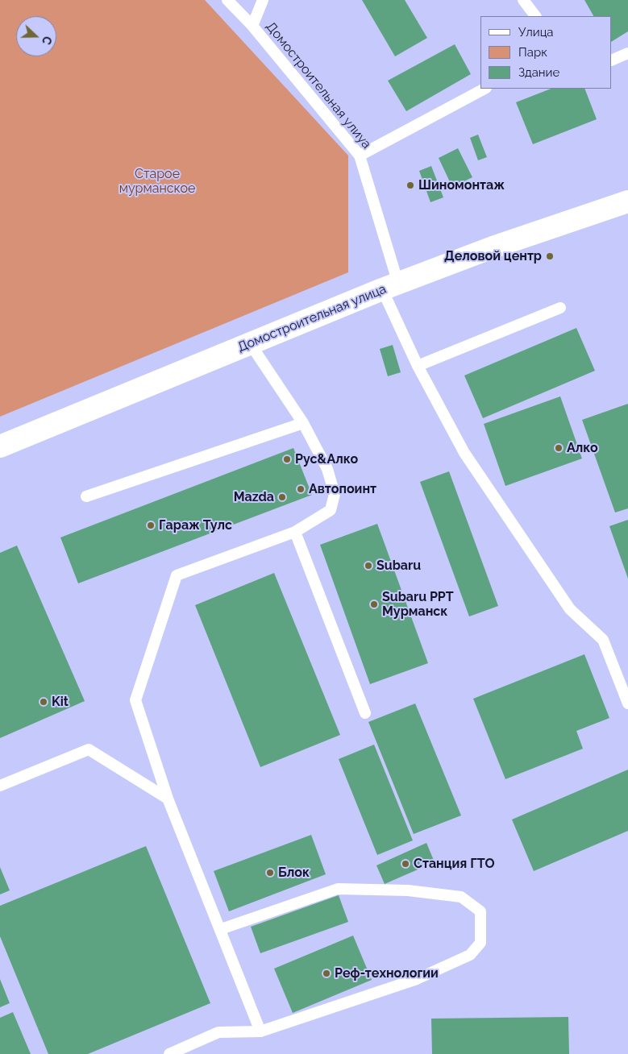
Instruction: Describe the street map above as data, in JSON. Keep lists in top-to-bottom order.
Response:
{
  "streets": {
    "street": ["Домостроительная улица"],
    "lane": ["Домостроительная улиуа"]
  },
  "crossings": [
    ["Домостроительная улиуа", "Домостроительная улица"]
  ],
  "parks": ["Старое мурманское"],
  "places": [
    "Шиномонтаж",
    "Деловой центр",
    "Алко",
    "Рус&Алко",
    "Автопоинт",
    "Mazda",
    "Гараж Тулс",
    "Subaru",
    "Subaru РРТ Мурманск",
    "Kit",
    "Станция ГТО",
    "Блок",
    "Реф-технологии"
  ],
  "legend": ["Улица", "Парк", "Здание"],
  "north": "right"
}
